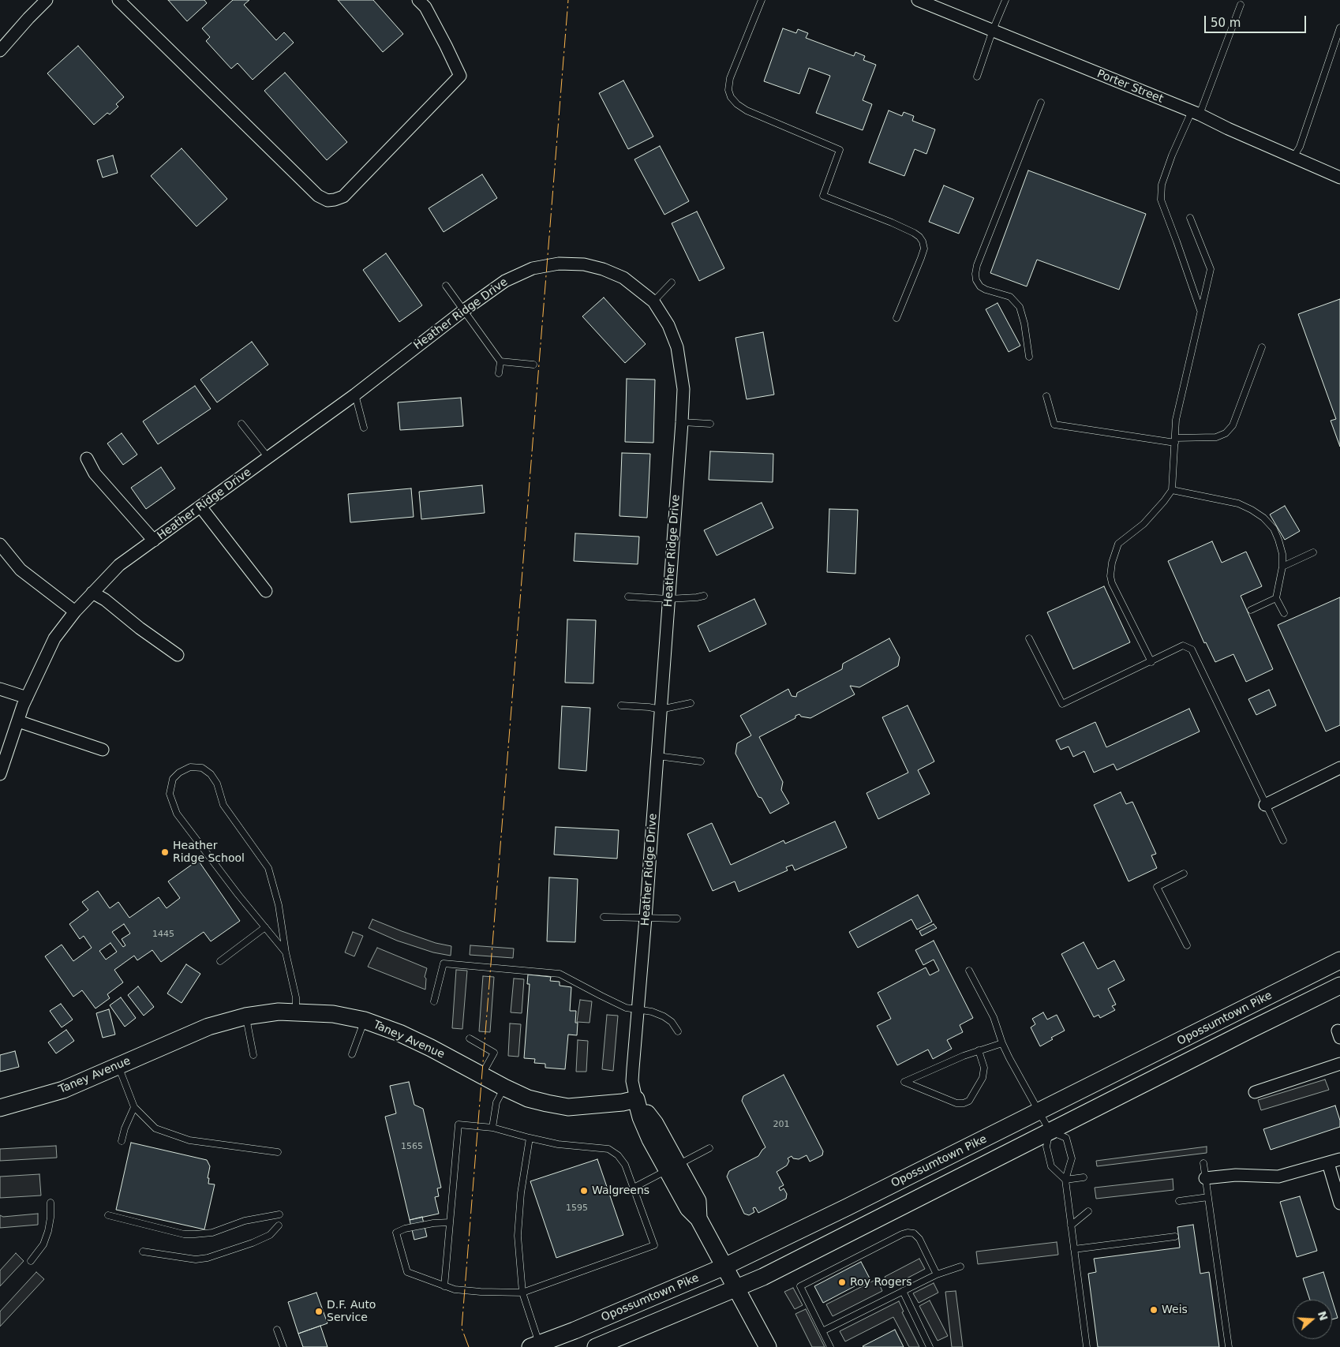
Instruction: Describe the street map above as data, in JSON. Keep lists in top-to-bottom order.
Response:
{
  "streets": {
    "main road": ["Opossumtown Pike", "Taney Avenue"],
    "street": ["Porter Street", "Heather Ridge Drive"]
  },
  "crossings": [
    ["Heather Ridge Drive", "Taney Avenue"]
  ],
  "places": [
    "Heather Ridge School",
    "Walgreens",
    "Roy Rogers",
    "Weis",
    "D.F. Auto Service"
  ],
  "house_numbers": [
    "1445",
    "201",
    "1565",
    "1595"
  ],
  "scale_bar": "50 m",
  "north": "right"
}
